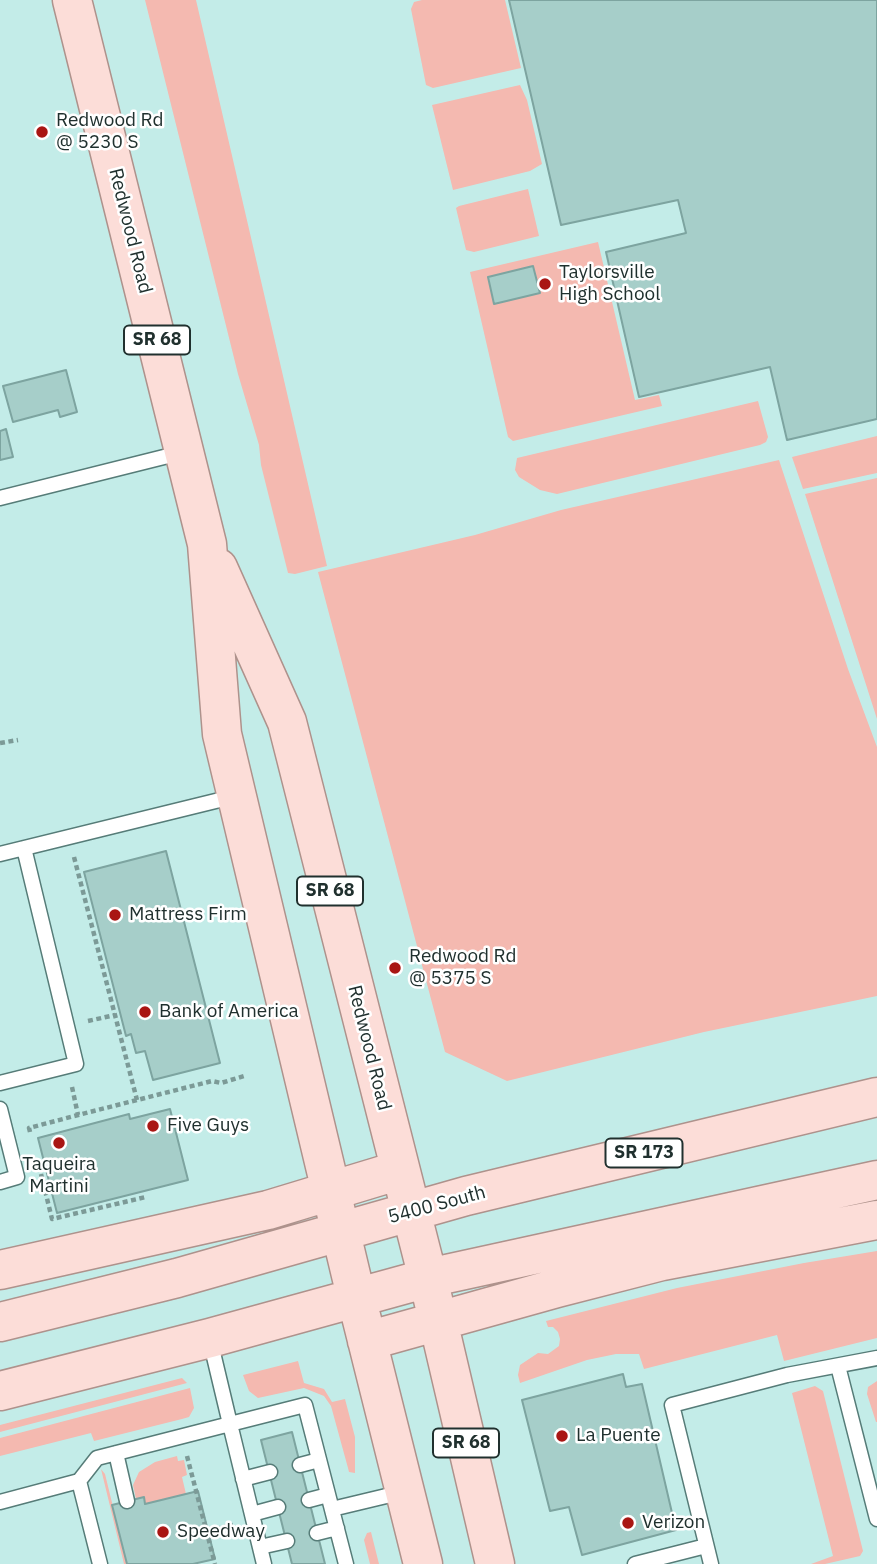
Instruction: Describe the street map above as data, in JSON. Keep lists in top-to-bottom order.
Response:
{
  "streets": {
    "main road": [
      "Redwood Road",
      "SR 68",
      "SR 173",
      "5400 South"
    ]
  },
  "crossings": [
    ["Redwood Road", "5400 South"]
  ],
  "places": [
    "Redwood Rd @ 5230 S",
    "Taylorsville High School",
    "Mattress Firm",
    "Redwood Rd @ 5375 S",
    "Bank of America",
    "Five Guys",
    "Taqueira Martini",
    "La Puente",
    "Verizon",
    "Speedway"
  ]
}
